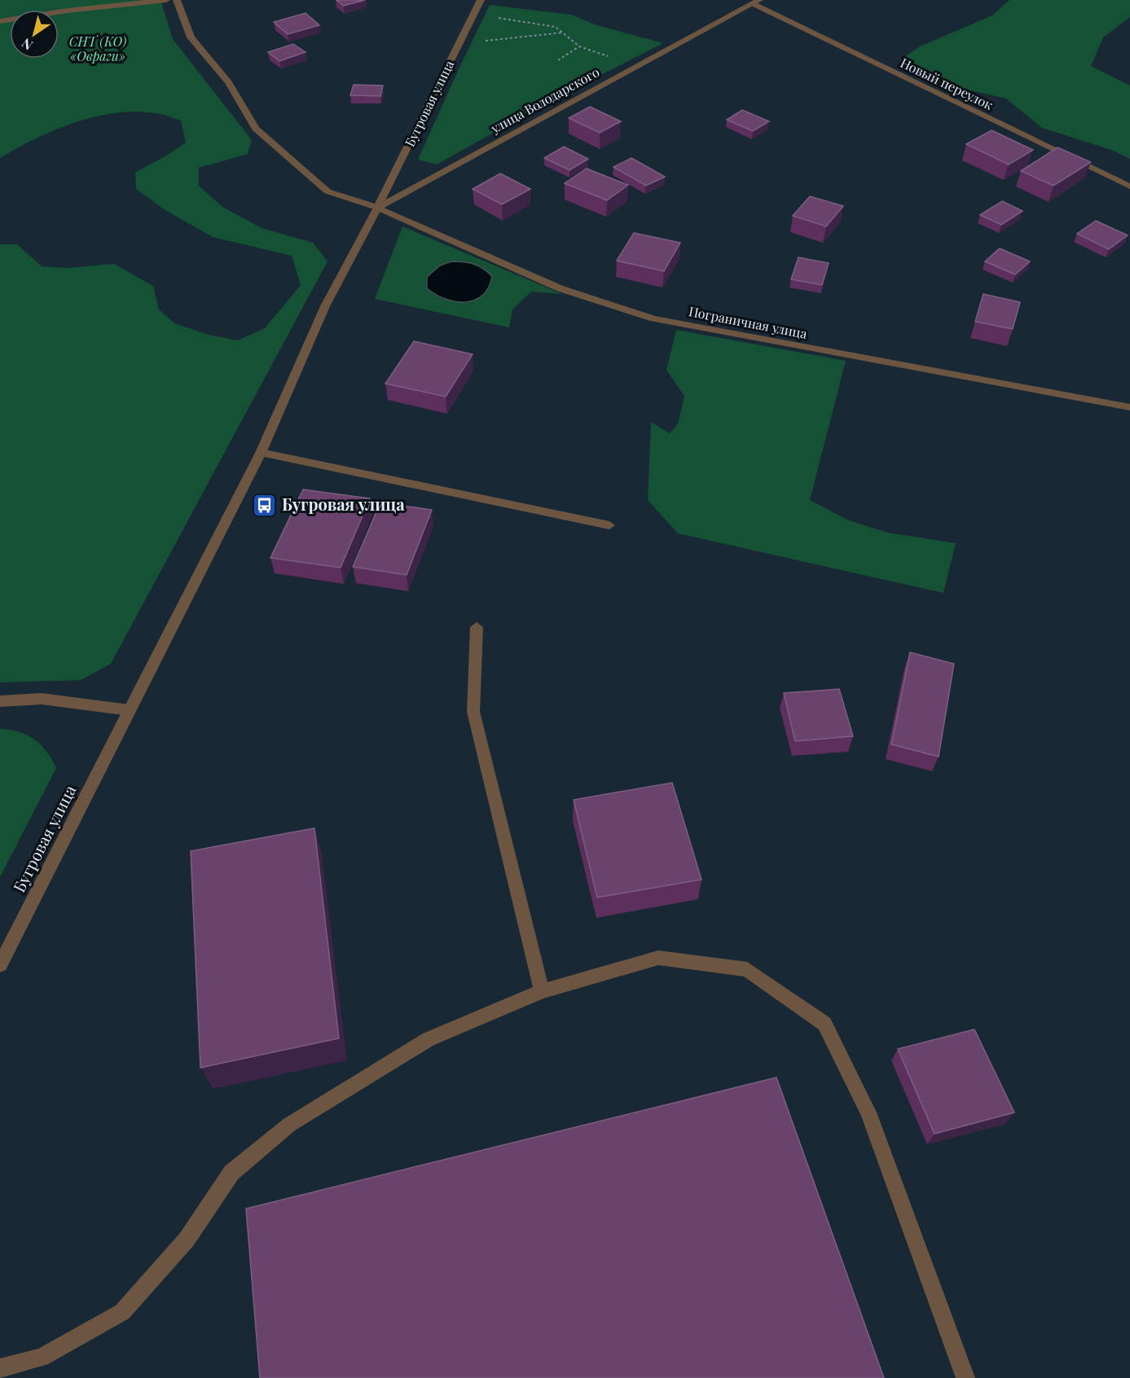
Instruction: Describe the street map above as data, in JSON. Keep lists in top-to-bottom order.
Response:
{
  "streets": {
    "street": [
      "Новый переулок",
      "улица Володарского",
      "Бугровая улица",
      "Пограничная улица"
    ]
  },
  "crossings": [
    ["Новый переулок", "улица Володарского"],
    ["улица Володарского", "Бугровая улица"],
    ["улица Володарского", "Пограничная улица"],
    ["Бугровая улица", "Пограничная улица"]
  ],
  "parks": ["СНТ (КО) «Овраги»"],
  "places": {
    "bus stop": ["Бугровая улица"]
  },
  "north": "bottom left"
}
